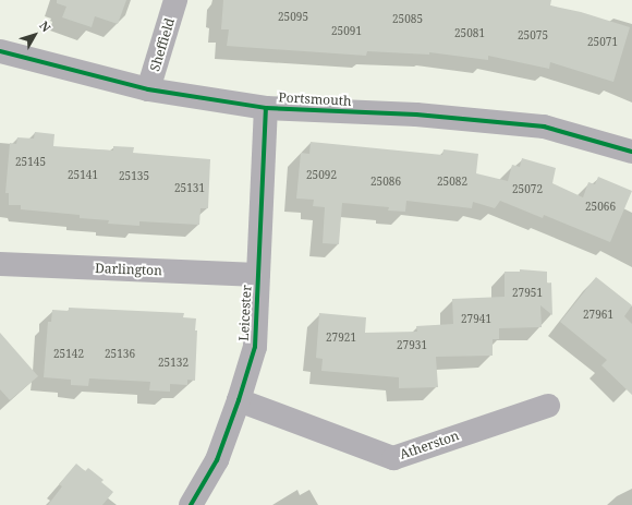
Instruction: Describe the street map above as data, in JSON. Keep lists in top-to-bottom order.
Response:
{
  "streets": {
    "street": [
      "Sheffield",
      "Portsmouth",
      "Darlington",
      "Leicester",
      "Atherston"
    ]
  },
  "crossings": [
    ["Sheffield", "Portsmouth"],
    ["Portsmouth", "Leicester"],
    ["Darlington", "Leicester"],
    ["Leicester", "Atherston"]
  ],
  "house_numbers": [
    "25095",
    "25085",
    "25091",
    "25081",
    "25075",
    "25071",
    "25145",
    "25141",
    "25092",
    "25135",
    "25086",
    "25082",
    "25131",
    "25072",
    "25066",
    "27951",
    "27961",
    "27941",
    "27921",
    "27931",
    "25142",
    "25136",
    "25132"
  ],
  "north": "top right"
}
